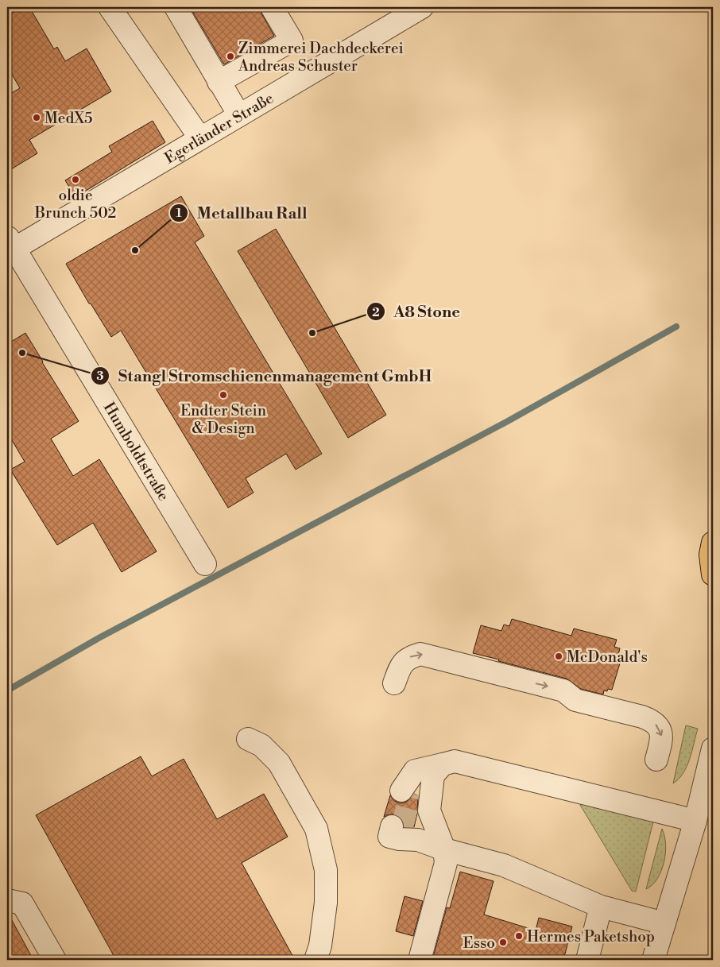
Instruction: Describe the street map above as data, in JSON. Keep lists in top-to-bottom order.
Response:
{
  "streets": {
    "street": ["Egerländer Straße", "Humboldtstraße"]
  },
  "crossings": [
    ["Egerländer Straße", "Humboldtstraße"]
  ],
  "places": [
    "Zimmerei Dachdeckerei Andreas Schuster",
    "MedX5",
    "oldie Brunch 502",
    "Metallbau Rall",
    "A8 Stone",
    "Stangl Stromschienenmanagement GmbH",
    "Endter Stein & Design",
    "McDonald's",
    "Hermes Paketshop",
    "Esso"
  ]
}
